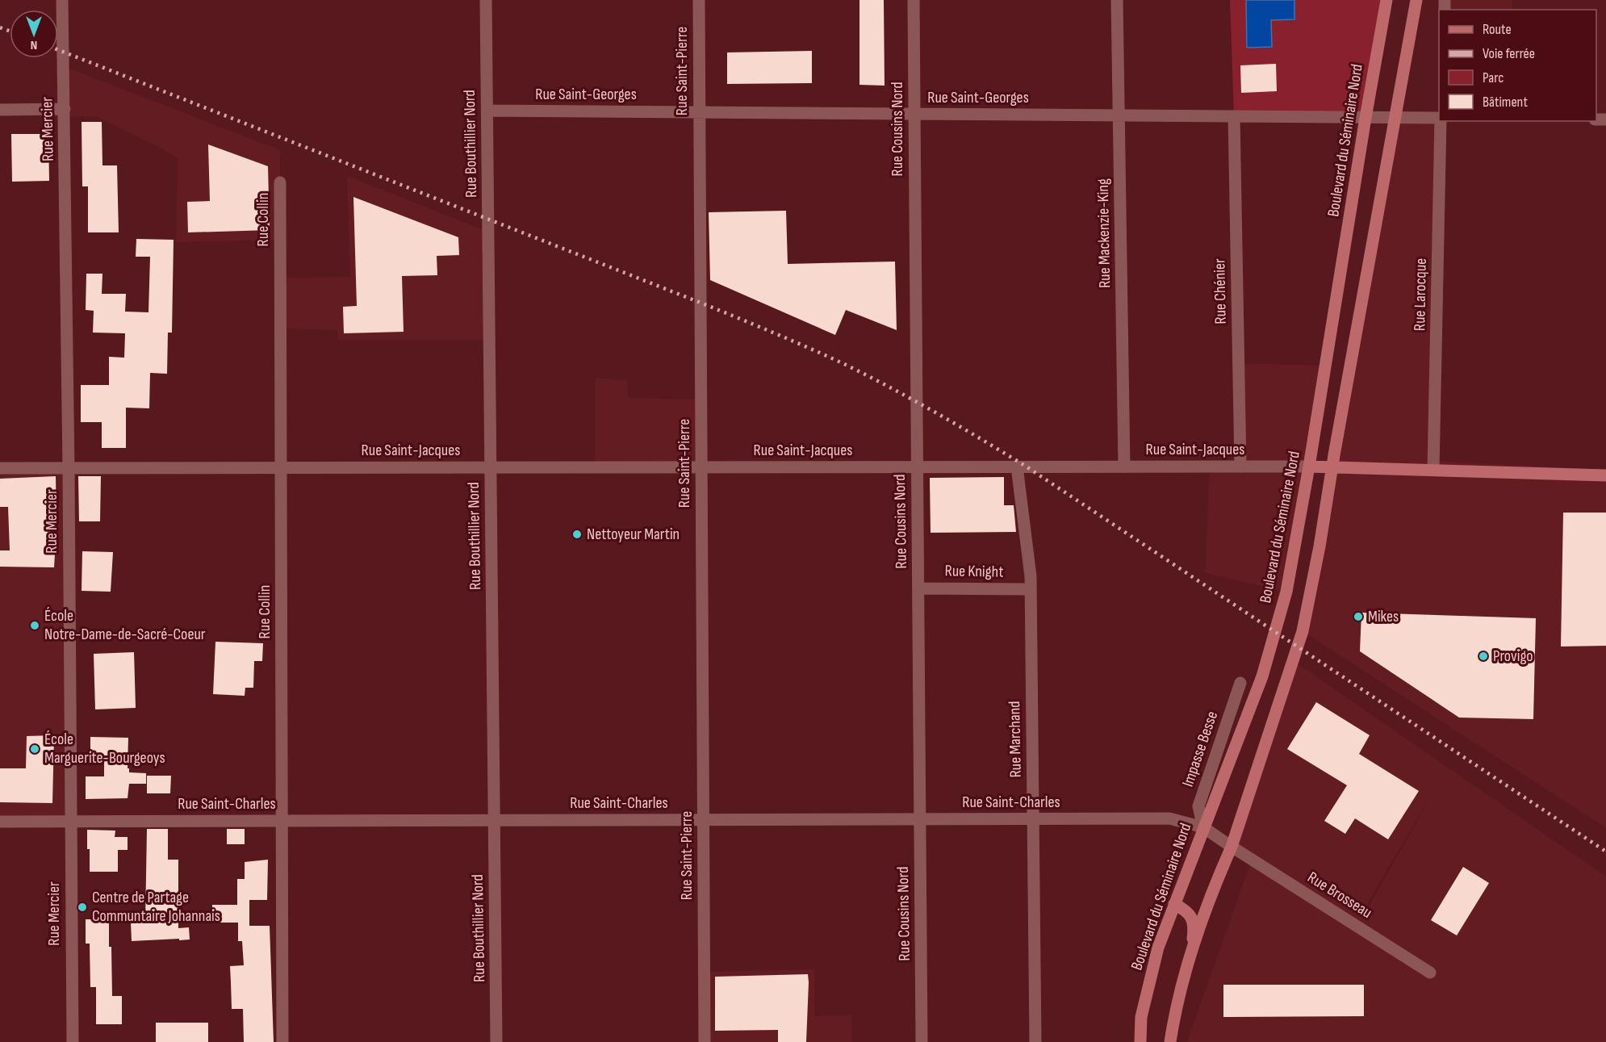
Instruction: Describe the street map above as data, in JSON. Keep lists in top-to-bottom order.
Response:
{
  "streets": {
    "main road": ["Boulevard du Séminaire Nord", "Rue Saint-Jacques"],
    "street": [
      "Rue Saint-Pierre",
      "Rue Saint-Georges",
      "Rue Mercier",
      "Rue Cousins Nord",
      "Rue Bouthillier Nord",
      "Rue Collin",
      "Rue Mackenzie-King",
      "Rue Chénier",
      "Rue Larocque",
      "Rue Knight",
      "Rue Marchand",
      "Impasse Besse",
      "Rue Saint-Charles",
      "Rue Brosseau"
    ]
  },
  "crossings": [
    ["Rue Saint-Pierre", "Rue Saint-Georges"],
    ["Rue Saint-Pierre", "Rue Saint-Jacques"],
    ["Rue Saint-Pierre", "Rue Saint-Charles"],
    ["Rue Saint-Georges", "Rue Cousins Nord"],
    ["Rue Saint-Georges", "Boulevard du Séminaire Nord"],
    ["Rue Saint-Georges", "Rue Bouthillier Nord"],
    ["Rue Saint-Georges", "Rue Mackenzie-King"],
    ["Rue Saint-Georges", "Rue Chénier"],
    ["Rue Mercier", "Rue Saint-Jacques"],
    ["Rue Mercier", "Rue Saint-Charles"],
    ["Rue Cousins Nord", "Rue Saint-Jacques"],
    ["Rue Cousins Nord", "Rue Knight"],
    ["Rue Cousins Nord", "Rue Saint-Charles"],
    ["Boulevard du Séminaire Nord", "Rue Saint-Jacques"],
    ["Boulevard du Séminaire Nord", "Impasse Besse"],
    ["Boulevard du Séminaire Nord", "Rue Saint-Charles"],
    ["Rue Bouthillier Nord", "Rue Saint-Jacques"],
    ["Rue Bouthillier Nord", "Rue Saint-Charles"],
    ["Rue Collin", "Rue Saint-Jacques"],
    ["Rue Collin", "Rue Saint-Charles"],
    ["Rue Mackenzie-King", "Rue Saint-Jacques"],
    ["Rue Chénier", "Rue Saint-Jacques"],
    ["Rue Larocque", "Rue Saint-Jacques"],
    ["Rue Saint-Jacques", "Rue Marchand"],
    ["Rue Knight", "Rue Marchand"],
    ["Rue Marchand", "Rue Saint-Charles"],
    ["Impasse Besse", "Rue Saint-Charles"],
    ["Rue Saint-Charles", "Rue Brosseau"]
  ],
  "places": [
    "Nettoyeur Martin",
    "Mikes",
    "École Notre-Dame-de-Sacré-Coeur",
    "Provigo",
    "École Marguerite-Bourgeoys",
    "Centre de Partage Communtaire Johannais"
  ],
  "legend": [
    "Route",
    "Voie ferrée",
    "Parc",
    "Bâtiment"
  ],
  "north": "bottom"
}
